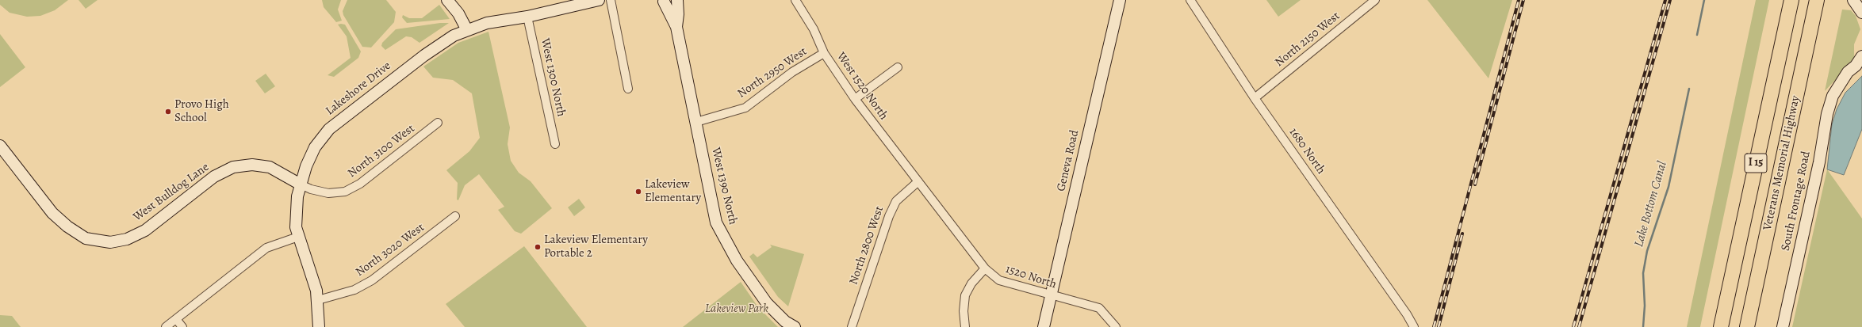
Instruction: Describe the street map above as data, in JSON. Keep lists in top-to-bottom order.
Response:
{
  "streets": {
    "highway": ["I 15", "Veterans Memorial Highway"],
    "street": [
      "North 2150 West",
      "North 2950 West",
      "West 1300 North",
      "West 1520 North",
      "Lakeshore Drive",
      "North 3100 West",
      "1680 North",
      "Geneva Road",
      "West 1390 North",
      "West Bulldog Lane",
      "South Frontage Road",
      "North 2800 West",
      "North 3020 West",
      "1520 North"
    ]
  },
  "crossings": [
    ["North 2150 West", "1680 North"],
    ["North 2950 West", "West 1520 North"],
    ["North 2950 West", "West 1390 North"],
    ["West 1300 North", "Lakeshore Drive"],
    ["West 1520 North", "North 2800 West"],
    ["West 1520 North", "1520 North"],
    ["Lakeshore Drive", "North 3100 West"],
    ["Lakeshore Drive", "West Bulldog Lane"],
    ["Lakeshore Drive", "North 3020 West"],
    ["North 3100 West", "West Bulldog Lane"],
    ["Geneva Road", "1520 North"],
    ["North 2800 West", "1520 North"]
  ],
  "water": ["Lake Bottom Canal"],
  "parks": ["Lakeview Park"],
  "places": ["Provo High School", "Lakeview Elementary", "Lakeview Elementary Portable 2"]
}
